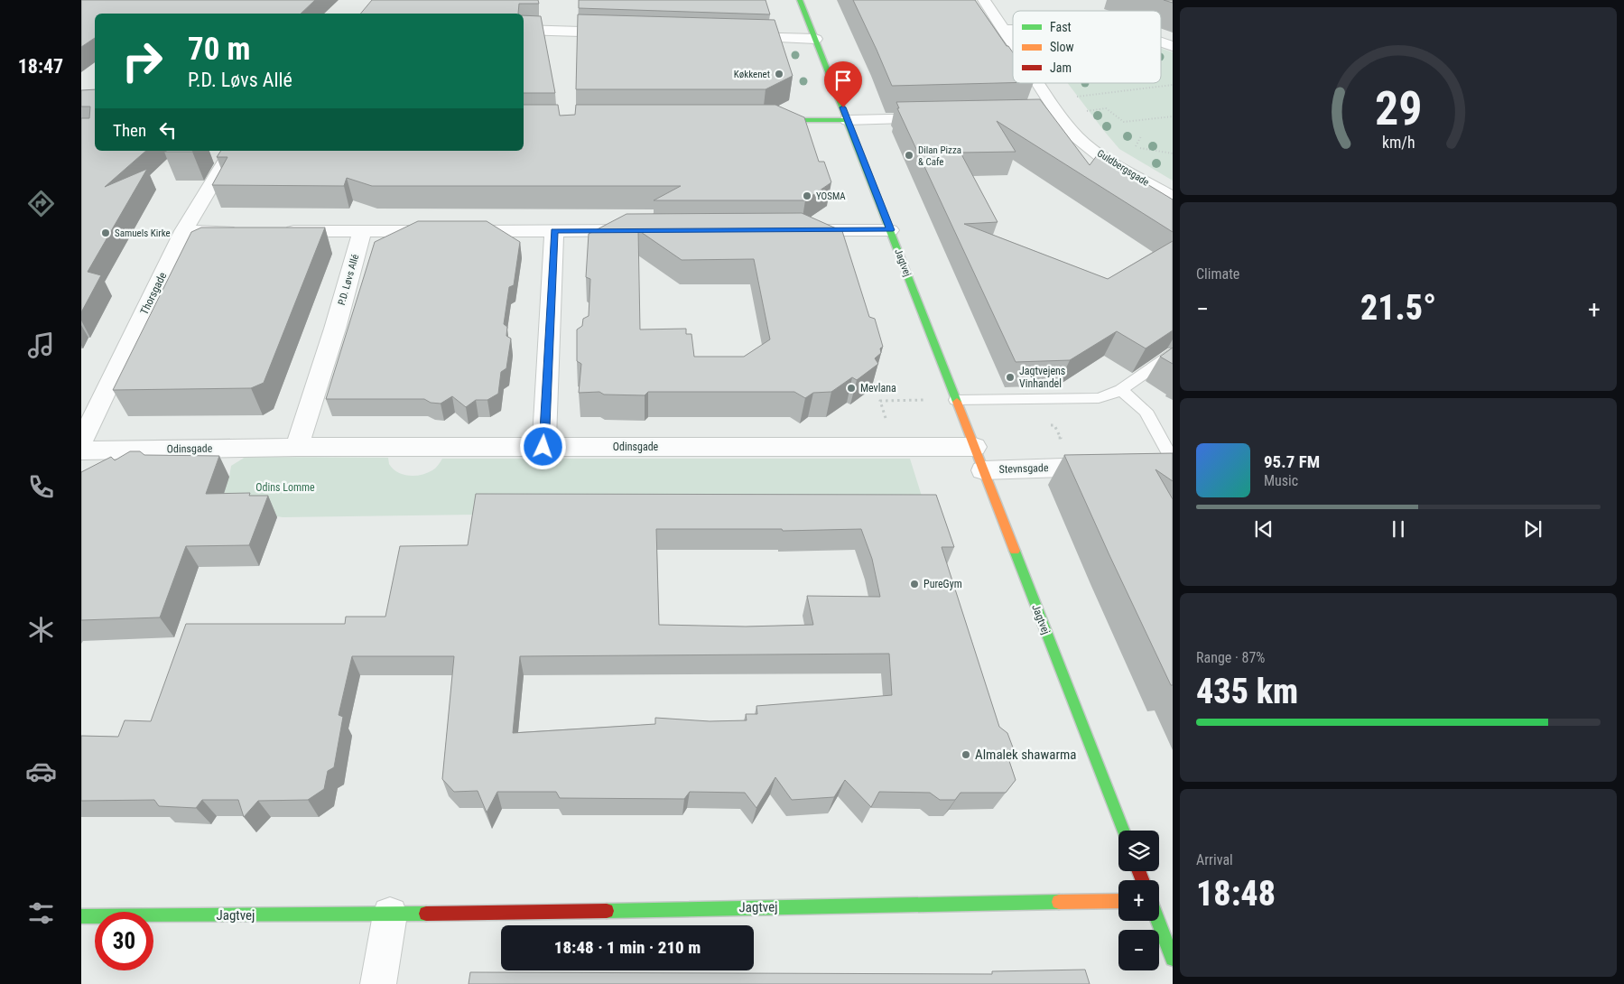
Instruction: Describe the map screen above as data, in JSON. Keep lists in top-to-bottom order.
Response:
{
  "streets": {
    "street": [
      "Guldbergsgade",
      "Jagtvej",
      "P.D. Løvs Allé",
      "Thorsgade",
      "Odinsgade",
      "Stevnsgade"
    ]
  },
  "crossings": [
    ["Jagtvej", "Odinsgade"],
    ["Jagtvej", "Stevnsgade"],
    ["P.D. Løvs Allé", "Odinsgade"]
  ],
  "parks": ["Odins Lomme"],
  "places": [
    "Køkkenet",
    "Dilan Pizza & Cafe",
    "YOSMA",
    "Samuels Kirke",
    "Jagtvejens Vinhandel",
    "Mevlana",
    "PureGym",
    "Almalek shawarma"
  ],
  "legend": ["Fast", "Slow", "Jam"],
  "page": {
    "tabs": "18:47",
    "turn": ["70 m", "P.D. Løvs Allé"],
    "then": "Then",
    "tile": [
      "Climate",
      ["Range · 87%", "435 km"],
      ["Arrival", "18:48"]
    ],
    "heat": ["−", "21.5°", "+"],
    "song": ["95.7 FM", "Music"],
    "map_buttons": ["+", "−"],
    "limit": "30",
    "trip": "18:48 · 1 min · 210 m",
    "gauge": ["29", "km/h"]
  }
}
